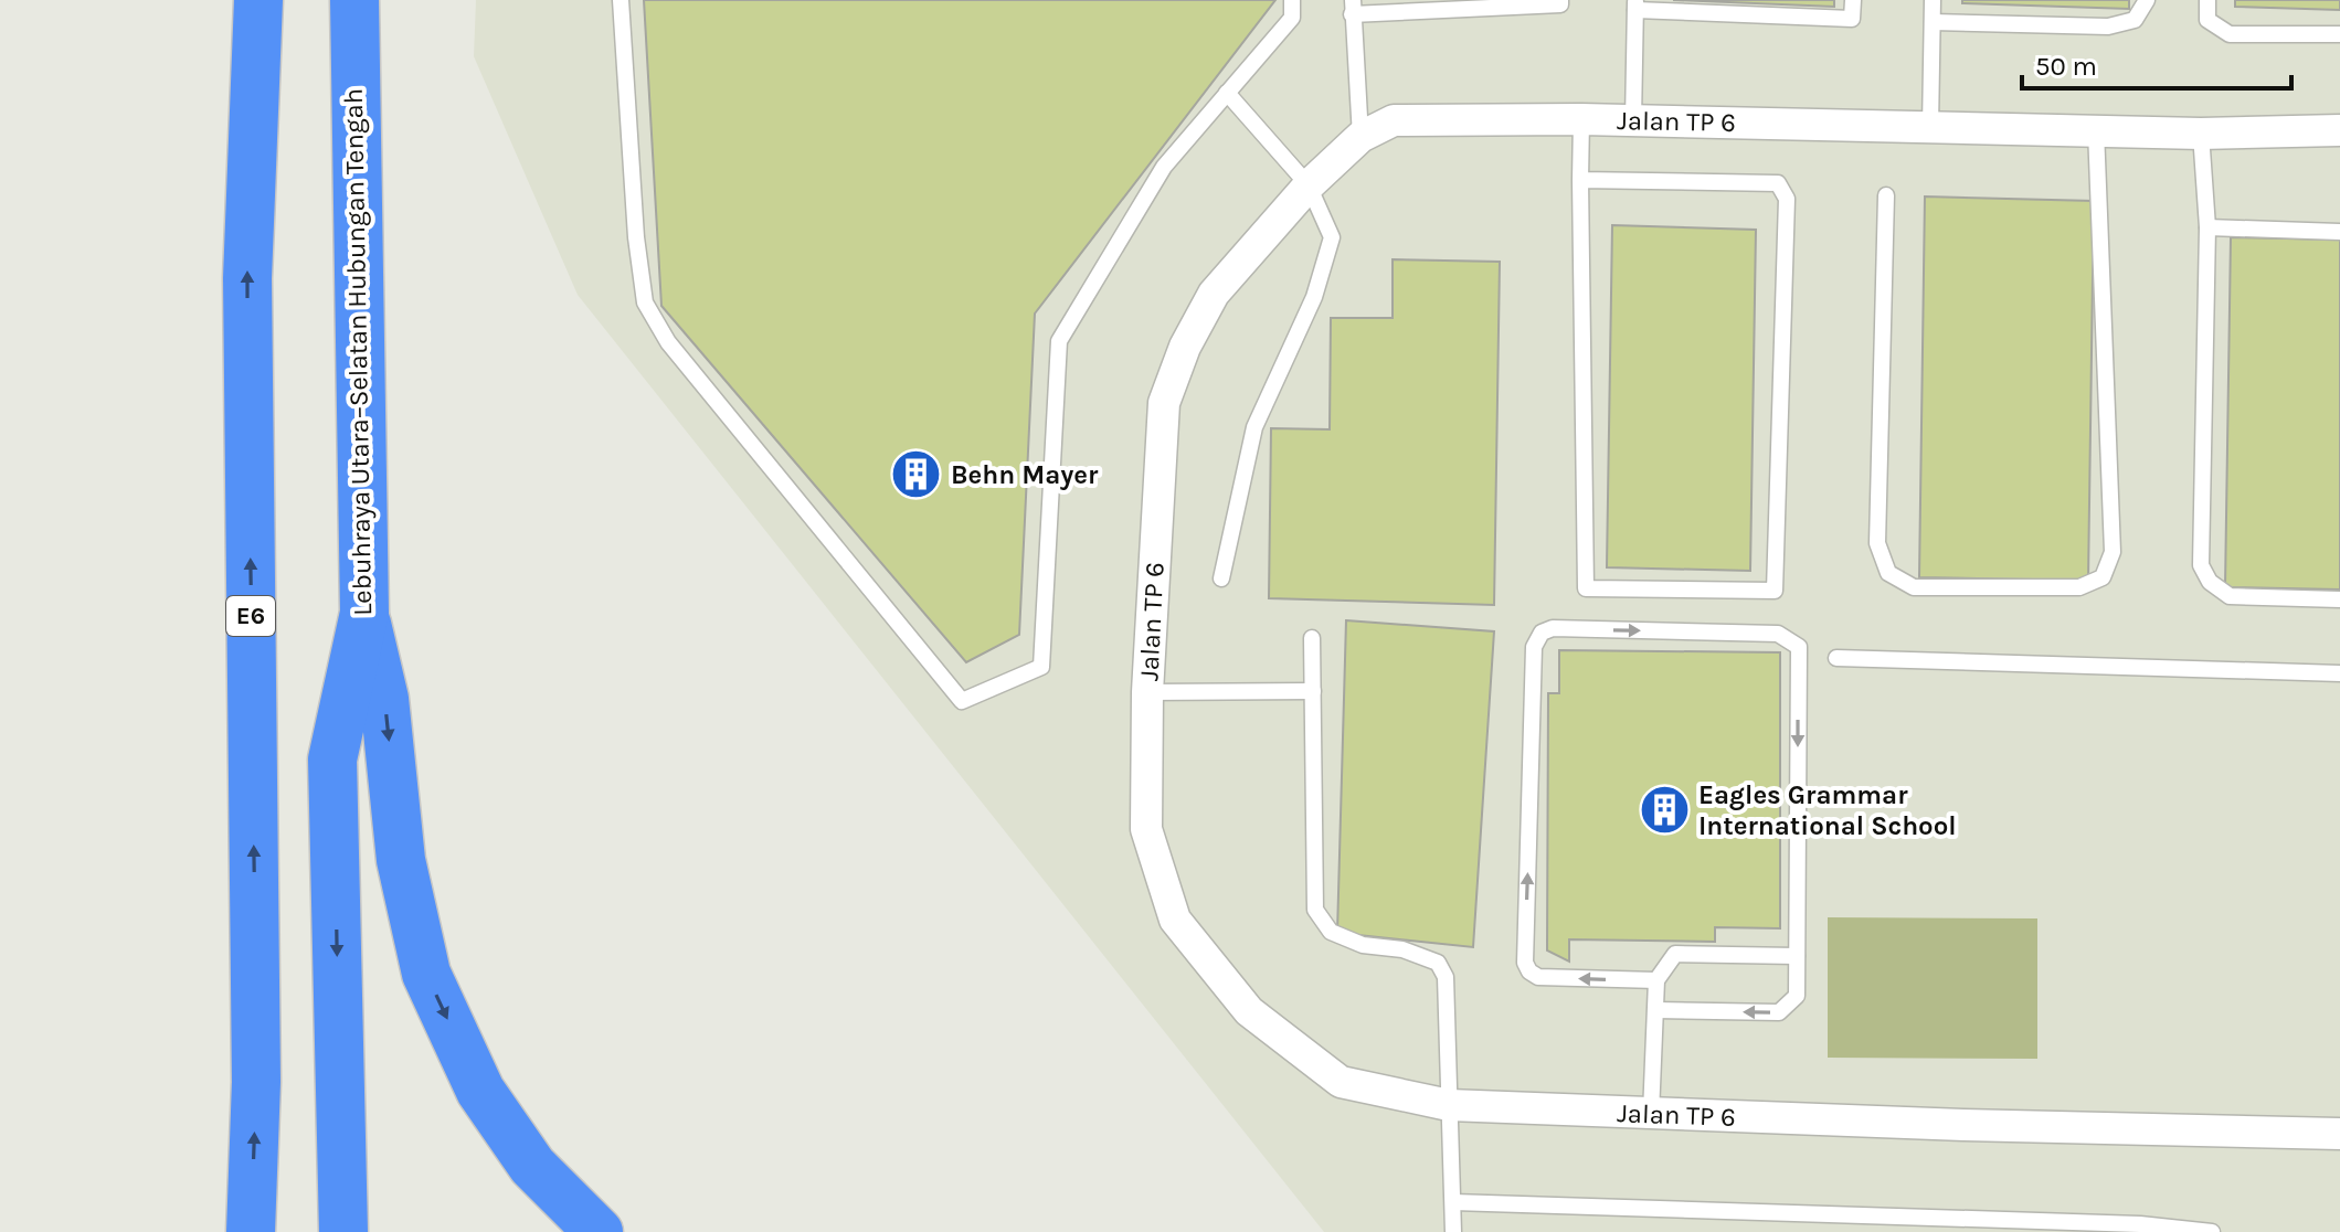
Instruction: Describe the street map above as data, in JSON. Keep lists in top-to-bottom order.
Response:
{
  "streets": {
    "highway": ["Lebuhraya Utara–Selatan Hubungan Tengah", "E6"],
    "street": ["Jalan TP 6"]
  },
  "places": {
    "building": ["Behn Mayer", "Eagles Grammar International School"]
  },
  "scale_bar": "50 m"
}
